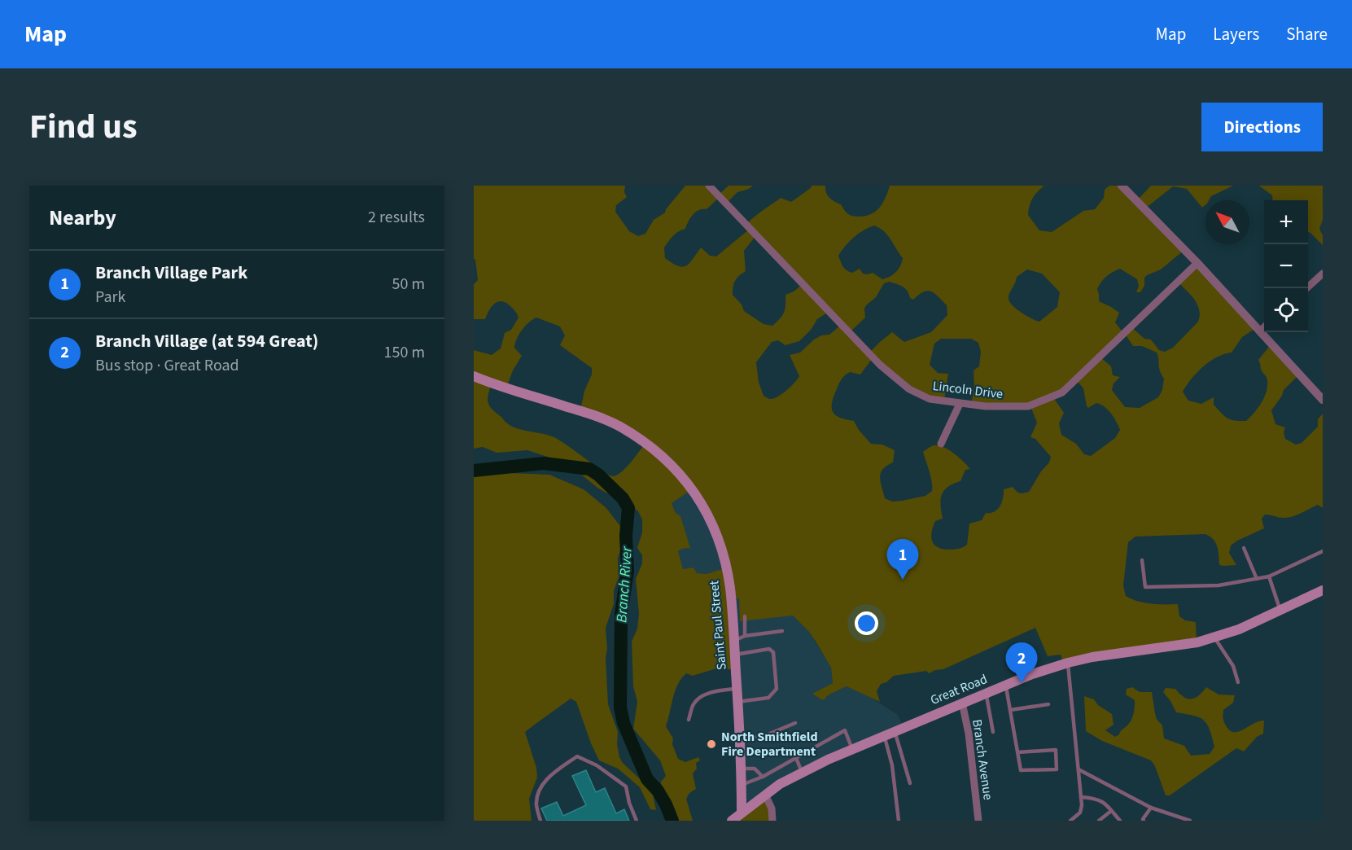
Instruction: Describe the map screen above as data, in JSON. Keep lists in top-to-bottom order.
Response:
{
  "streets": {
    "main road": ["Saint Paul Street", "Great Road"],
    "street": ["Lincoln Drive", "Branch Avenue"]
  },
  "crossings": [
    ["Saint Paul Street", "Great Road"],
    ["Great Road", "Branch Avenue"]
  ],
  "water": ["Branch River"],
  "places": ["North Smithfield Fire Department"],
  "north": "top left",
  "page": {
    "header": "Map",
    "nav": ["Map", "Layers", "Share"],
    "title": "Find us",
    "buttons": "Directions",
    "heading": ["Nearby", "2 results"],
    "map_buttons": ["+", "−"],
    "list": [
      {
        "mark": "1",
        "name": "Branch Village Park",
        "note": "Park",
        "value": "50 m"
      },
      {
        "mark": "2",
        "name": "Branch Village (at 594 Great)",
        "note": "Bus stop · Great Road",
        "value": "150 m"
      }
    ],
    "pins": ["1", "2"]
  }
}
